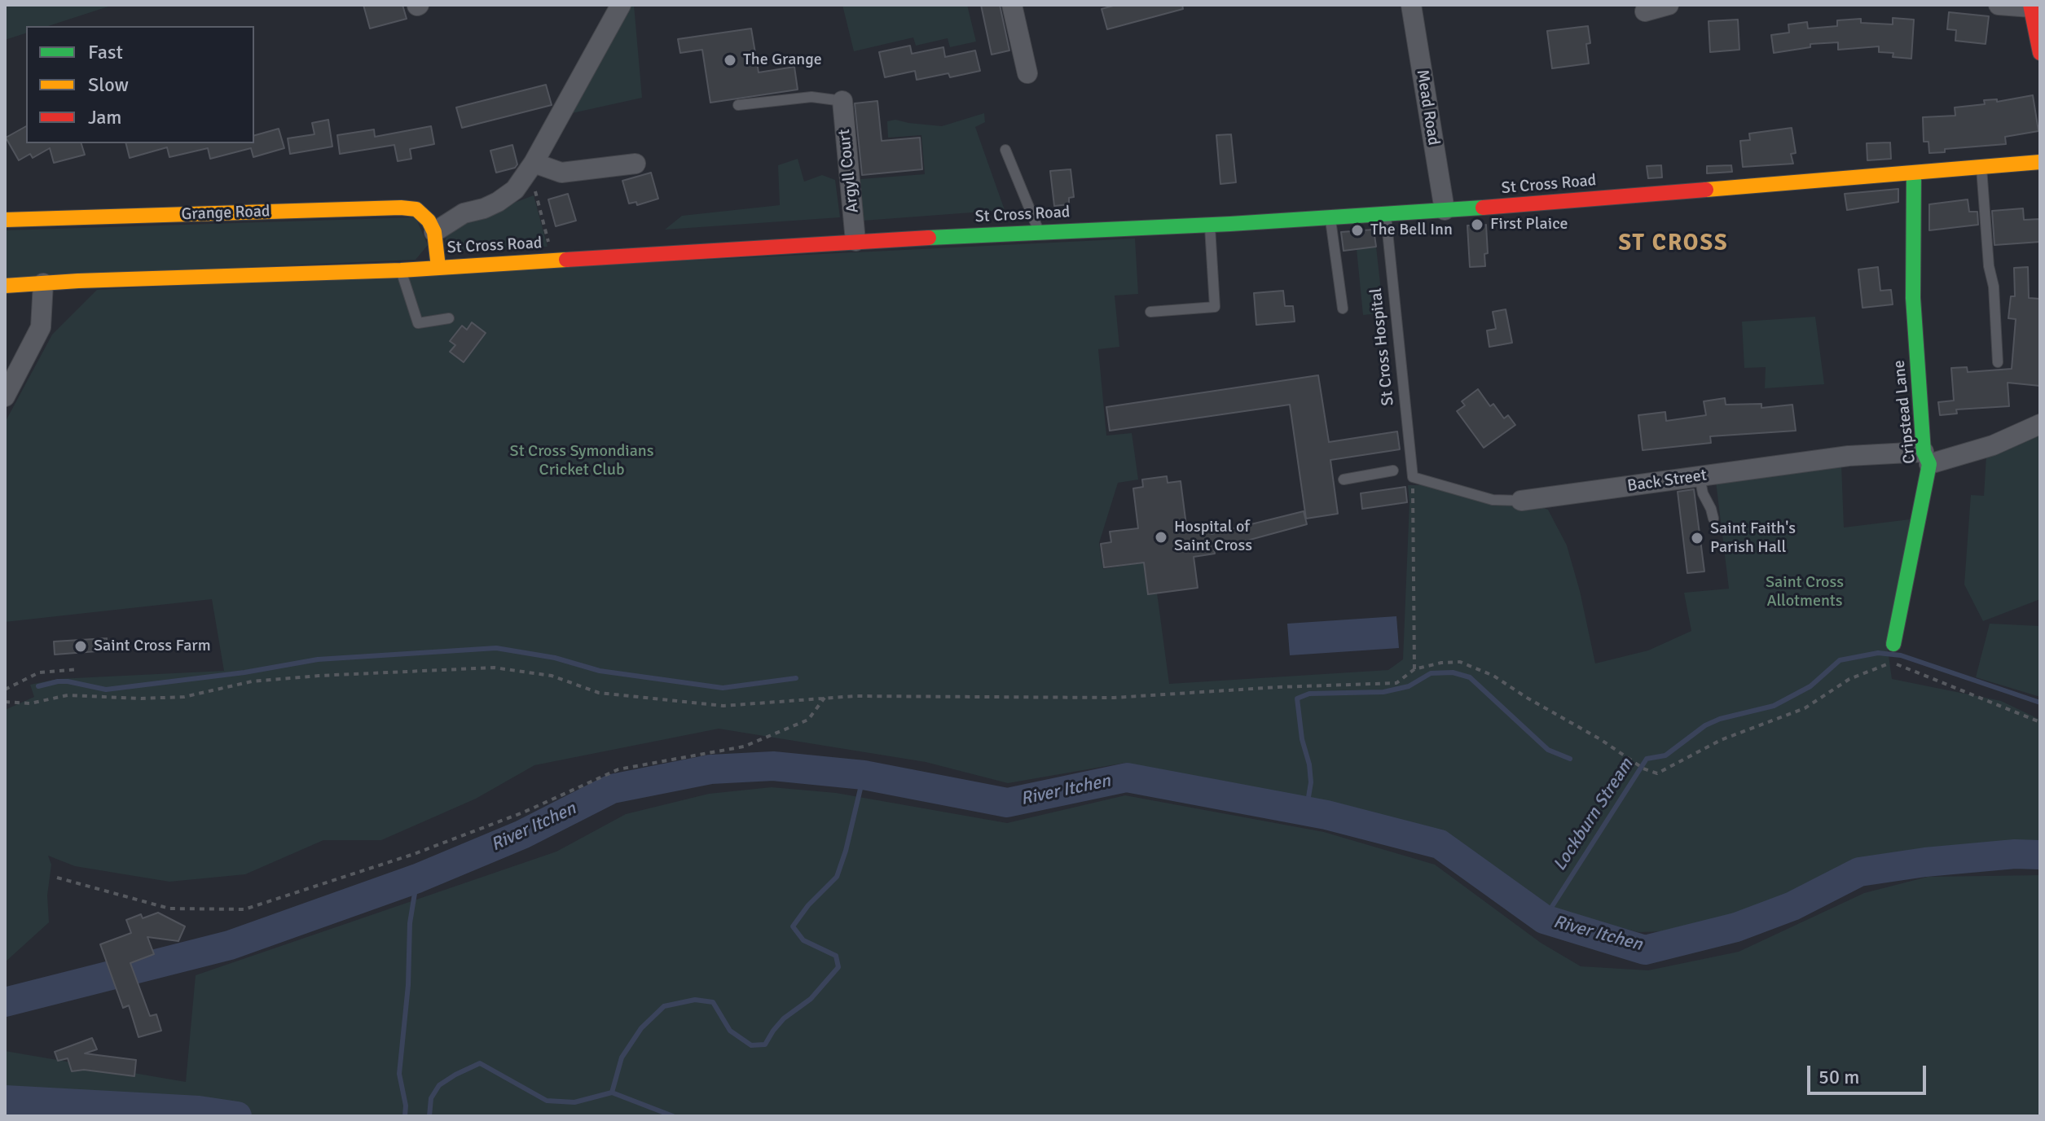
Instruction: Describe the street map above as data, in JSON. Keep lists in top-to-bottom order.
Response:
{
  "streets": {
    "main road": ["St Cross Road", "Grange Road", "Cripstead Lane"],
    "street": ["Mead Road", "Argyll Court", "Back Street"],
    "lane": ["St Cross Hospital"]
  },
  "crossings": [
    ["Mead Road", "St Cross Road"],
    ["Argyll Court", "St Cross Road"],
    ["St Cross Road", "St Cross Hospital"],
    ["St Cross Road", "Cripstead Lane"],
    ["St Cross Hospital", "Back Street"],
    ["Cripstead Lane", "Back Street"]
  ],
  "districts": ["ST CROSS"],
  "water": ["River Itchen", "Lockburn Stream"],
  "parks": ["St Cross Symondians Cricket Club", "Saint Cross Allotments"],
  "places": [
    "The Grange",
    "First Plaice",
    "The Bell Inn",
    "Hospital of Saint Cross",
    "Saint Faith's Parish Hall",
    "Saint Cross Farm"
  ],
  "legend": ["Fast", "Slow", "Jam"],
  "scale_bar": "50 m"
}
